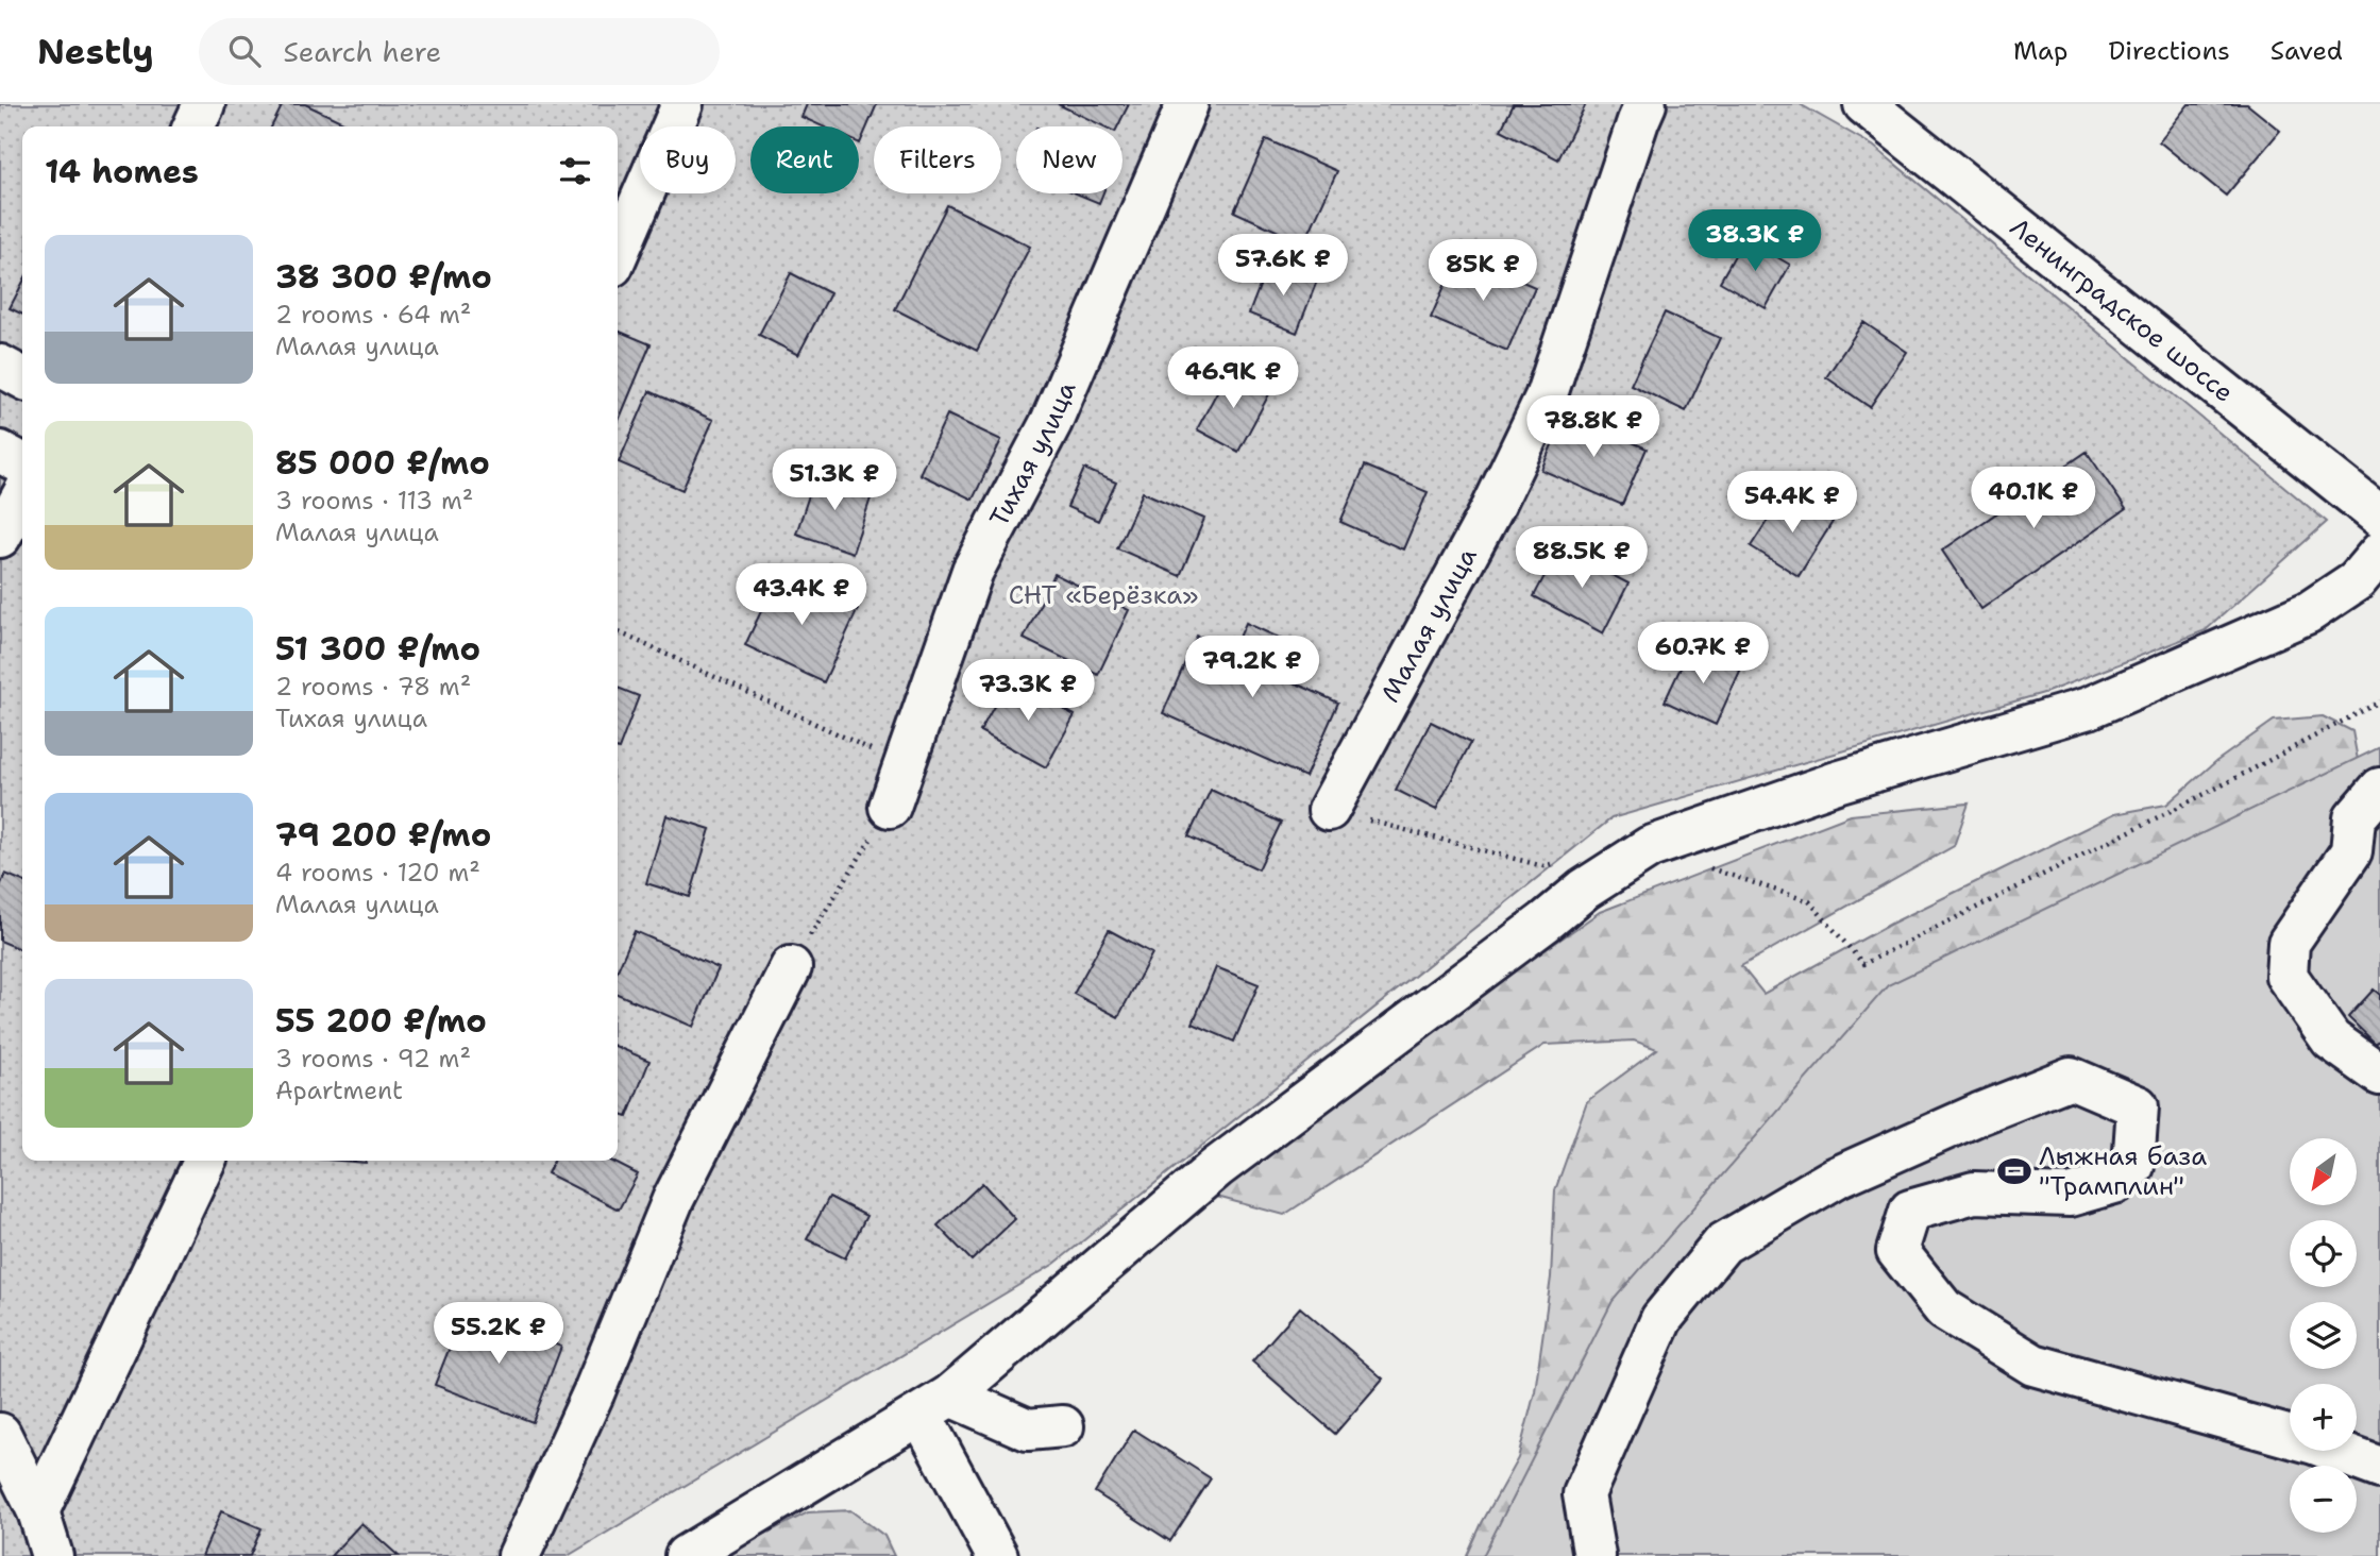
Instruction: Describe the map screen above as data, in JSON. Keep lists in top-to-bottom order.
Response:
{
  "streets": {
    "street": ["Ленинградское шоссе", "Тихая улица", "Малая улица"]
  },
  "parks": ["СНТ «Берёзка»"],
  "places": {
    "sports": ["Лыжная база \"Трамплин\""]
  },
  "north": "bottom left",
  "page": {
    "header": "Nestly",
    "search": "Search here",
    "nav": ["Map", "Directions", "Saved"],
    "chip": [
      "Buy",
      "Rent",
      "Filters",
      "New"
    ],
    "heading": "14 homes",
    "price": [
      "38.3K ₽",
      "57.6K ₽",
      "85K ₽",
      "46.9K ₽",
      "78.8K ₽",
      "51.3K ₽",
      "40.1K ₽",
      "54.4K ₽",
      "88.5K ₽",
      "43.4K ₽",
      "60.7K ₽",
      "79.2K ₽",
      "73.3K ₽",
      "55.2K ₽"
    ],
    "list": [
      {
        "name": "38 300 ₽/mo",
        "note": "2 rooms · 64 m² · Малая улица"
      },
      {
        "name": "85 000 ₽/mo",
        "note": "3 rooms · 113 m² · Малая улица"
      },
      {
        "name": "51 300 ₽/mo",
        "note": "2 rooms · 78 m² · Тихая улица"
      },
      {
        "name": "79 200 ₽/mo",
        "note": "4 rooms · 120 m² · Малая улица"
      },
      {
        "name": "55 200 ₽/mo",
        "note": "3 rooms · 92 m² · Apartment"
      }
    ],
    "map_buttons": ["+", "−"]
  }
}
